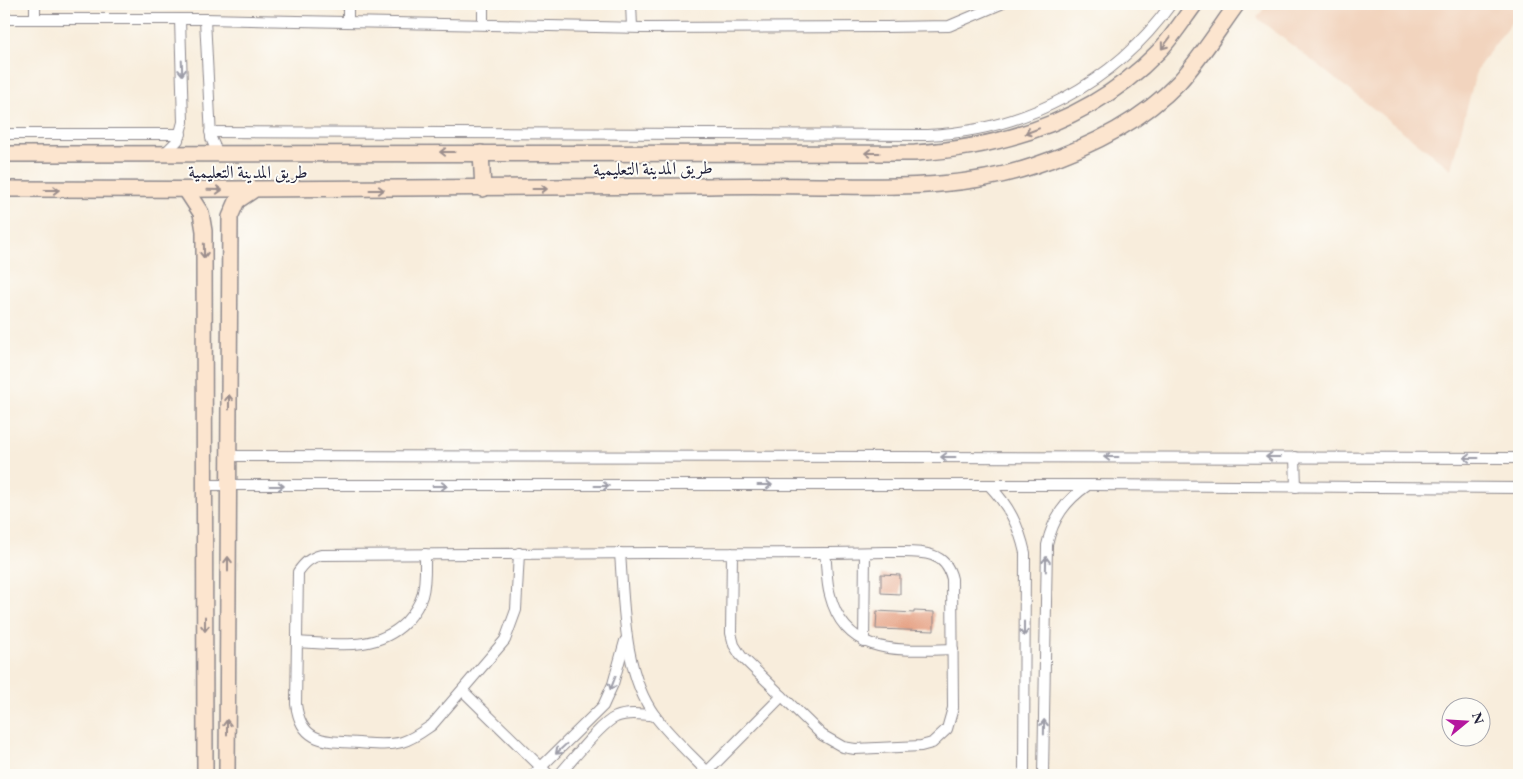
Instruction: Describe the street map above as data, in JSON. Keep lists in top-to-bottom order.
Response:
{
  "streets": {
    "street": ["طريق المدينة التعليمية"]
  },
  "north": "right"
}
